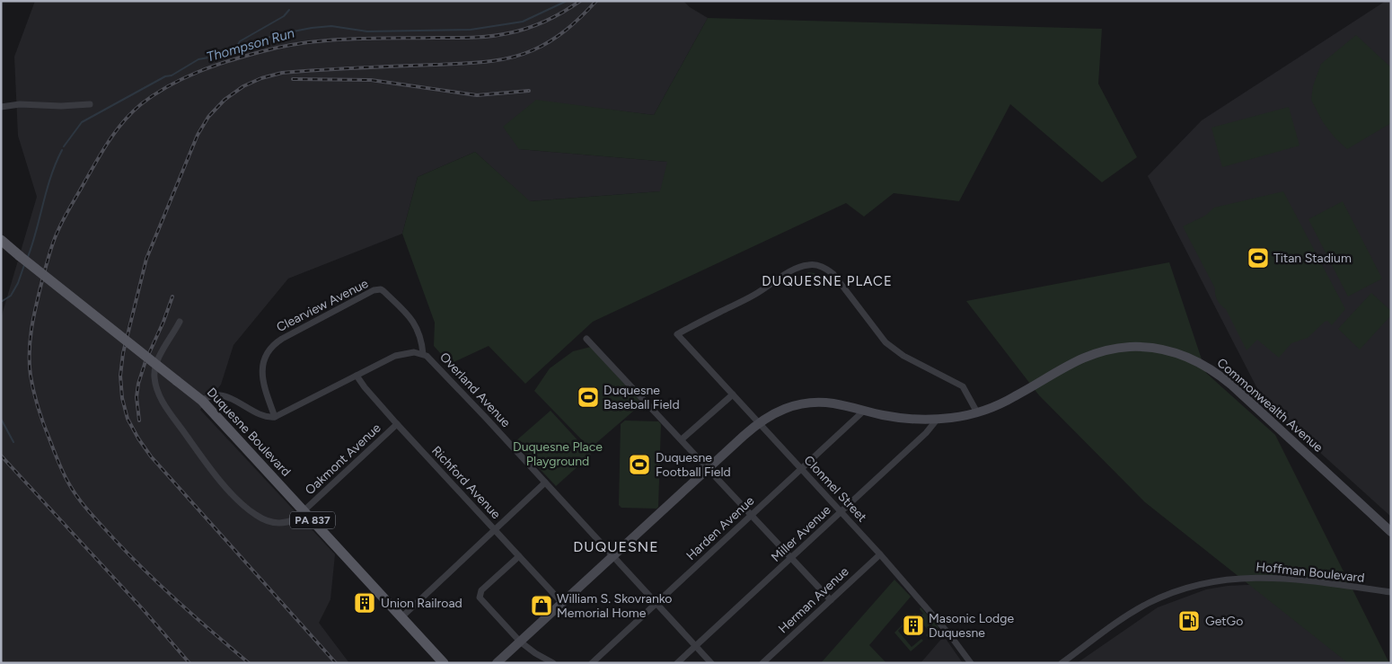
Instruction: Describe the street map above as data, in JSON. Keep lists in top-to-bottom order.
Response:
{
  "streets": {
    "main road": ["Duquesne Boulevard", "PA 837"],
    "street": [
      "Clearview Avenue",
      "Overland Avenue",
      "Commonwealth Avenue",
      "Oakmont Avenue",
      "Richford Avenue",
      "Clonmel Street",
      "Harden Avenue",
      "Miller Avenue",
      "Hoffman Boulevard",
      "Herman Avenue"
    ]
  },
  "crossings": [
    ["Clearview Avenue", "Overland Avenue"],
    ["Overland Avenue", "Commonwealth Avenue"],
    ["Overland Avenue", "Richford Avenue"],
    ["Overland Avenue", "Harden Avenue"],
    ["Overland Avenue", "Miller Avenue"],
    ["Commonwealth Avenue", "Richford Avenue"],
    ["Commonwealth Avenue", "Clonmel Street"],
    ["Commonwealth Avenue", "Harden Avenue"],
    ["Commonwealth Avenue", "Miller Avenue"],
    ["Duquesne Boulevard", "Oakmont Avenue"],
    ["Oakmont Avenue", "Richford Avenue"],
    ["Clonmel Street", "Harden Avenue"],
    ["Clonmel Street", "Miller Avenue"],
    ["Clonmel Street", "Herman Avenue"]
  ],
  "districts": ["DUQUESNE PLACE", "DUQUESNE"],
  "water": ["Thompson Run"],
  "parks": ["Duquesne Place Playground"],
  "places": {
    "sports": ["Titan Stadium", "Duquesne Baseball Field", "Duquesne Football Field"],
    "building": ["Union Railroad", "Masonic Lodge Duquesne"],
    "shop": ["William S. Skovranko Memorial Home"],
    "fuel station": ["GetGo"]
  }
}
